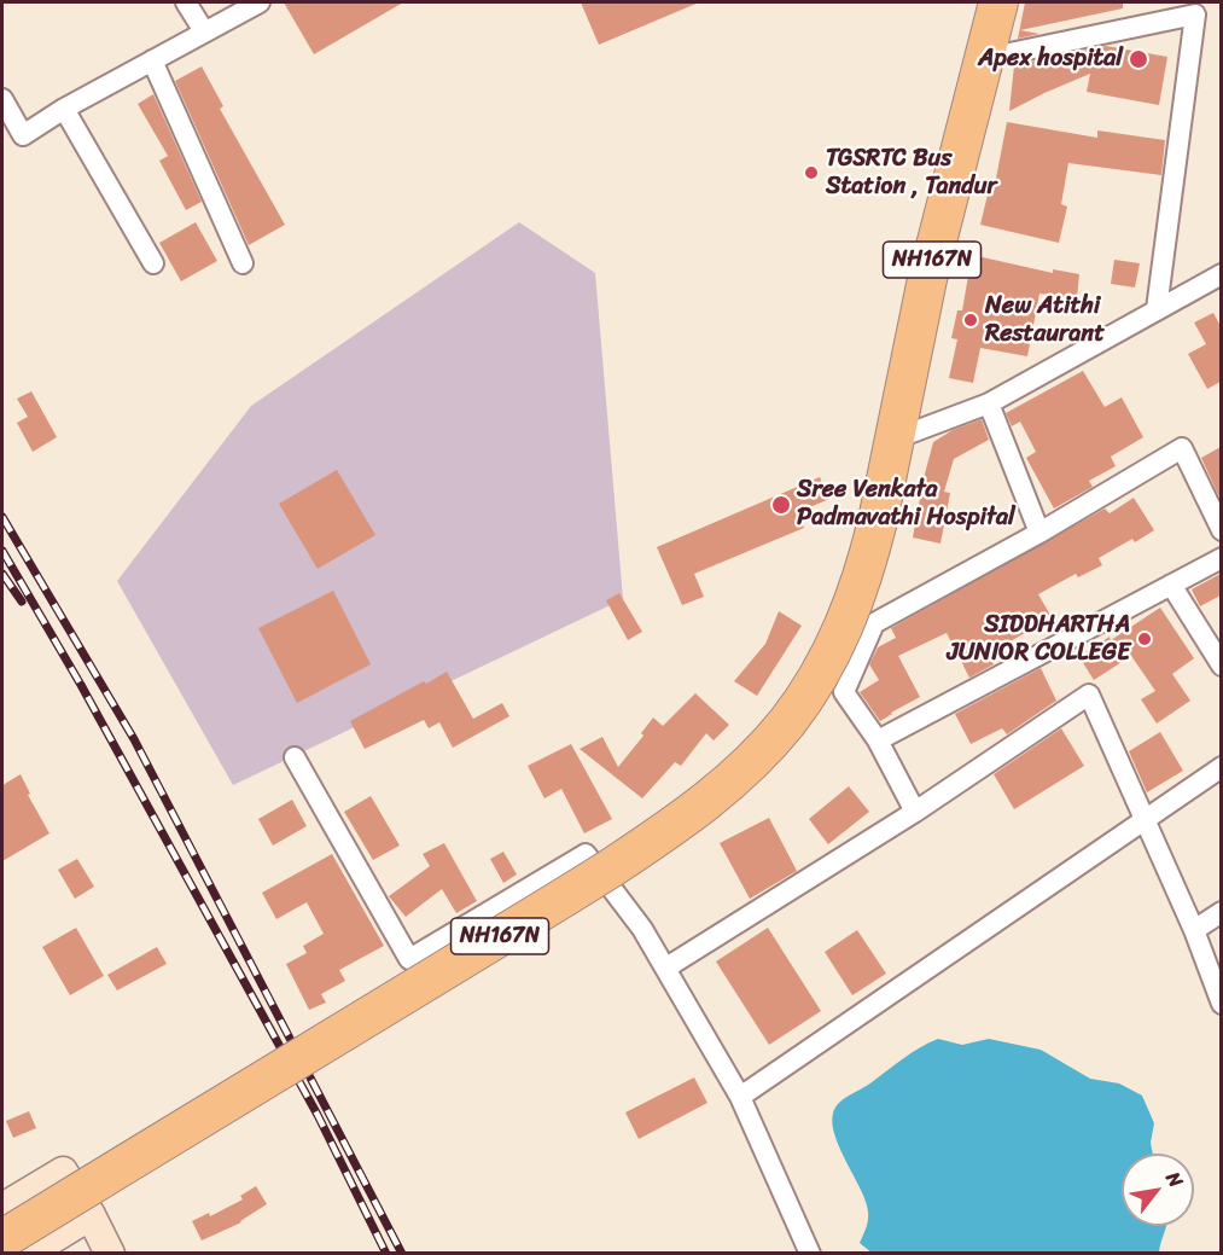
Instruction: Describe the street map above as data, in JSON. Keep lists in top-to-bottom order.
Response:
{
  "streets": {
    "highway": ["NH167N"]
  },
  "places": [
    "Apex hospital",
    "TGSRTC Bus Station , Tandur",
    "New Atithi Restaurant",
    "Sree Venkata Padmavathi Hospital",
    "SIDDHARTHA JUNIOR COLLEGE"
  ],
  "north": "top right"
}
